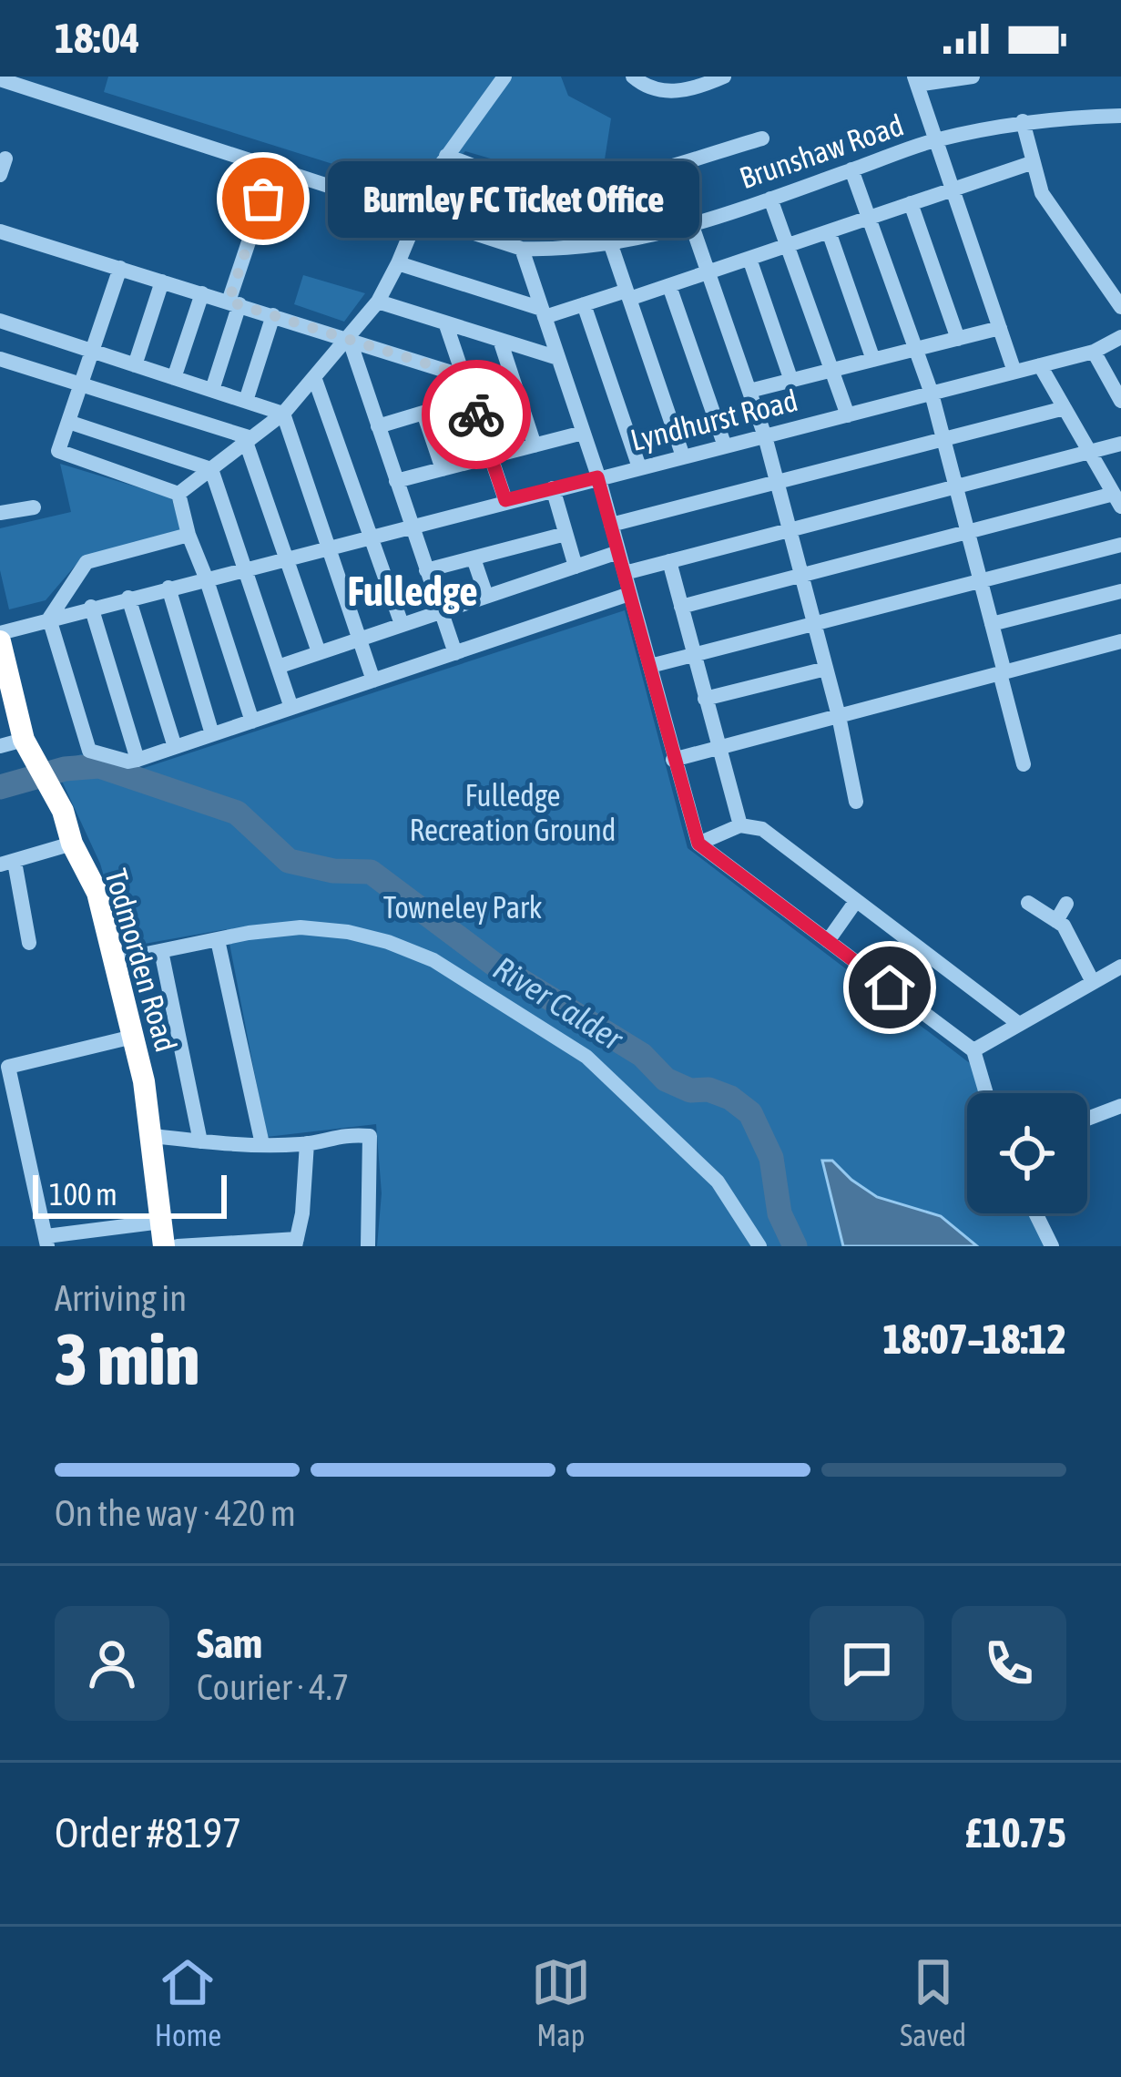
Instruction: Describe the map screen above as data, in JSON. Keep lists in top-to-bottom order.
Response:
{
  "streets": {
    "highway": ["Todmorden Road"],
    "street": ["Brunshaw Road", "Lyndhurst Road"]
  },
  "crossings": [
    ["Lyndhurst Road", "Todmorden Road"]
  ],
  "districts": ["Fulledge"],
  "water": ["River Calder"],
  "parks": ["Fulledge Recreation Ground", "Towneley Park"],
  "places": ["Burnley FC Ticket Office"],
  "scale_bar": "100 m",
  "page": {
    "status": "18:04",
    "bubble": "Burnley FC Ticket Office",
    "scale": "100 m",
    "heading": ["3 min", "Arriving in", "18:07–18:12"],
    "panel": [
      "Sam",
      "Courier · 4.7",
      "Order #8197",
      "£10.75"
    ],
    "bar": "On the way · 420 m",
    "tabs": ["Home", "Map", "Saved"]
  }
}
